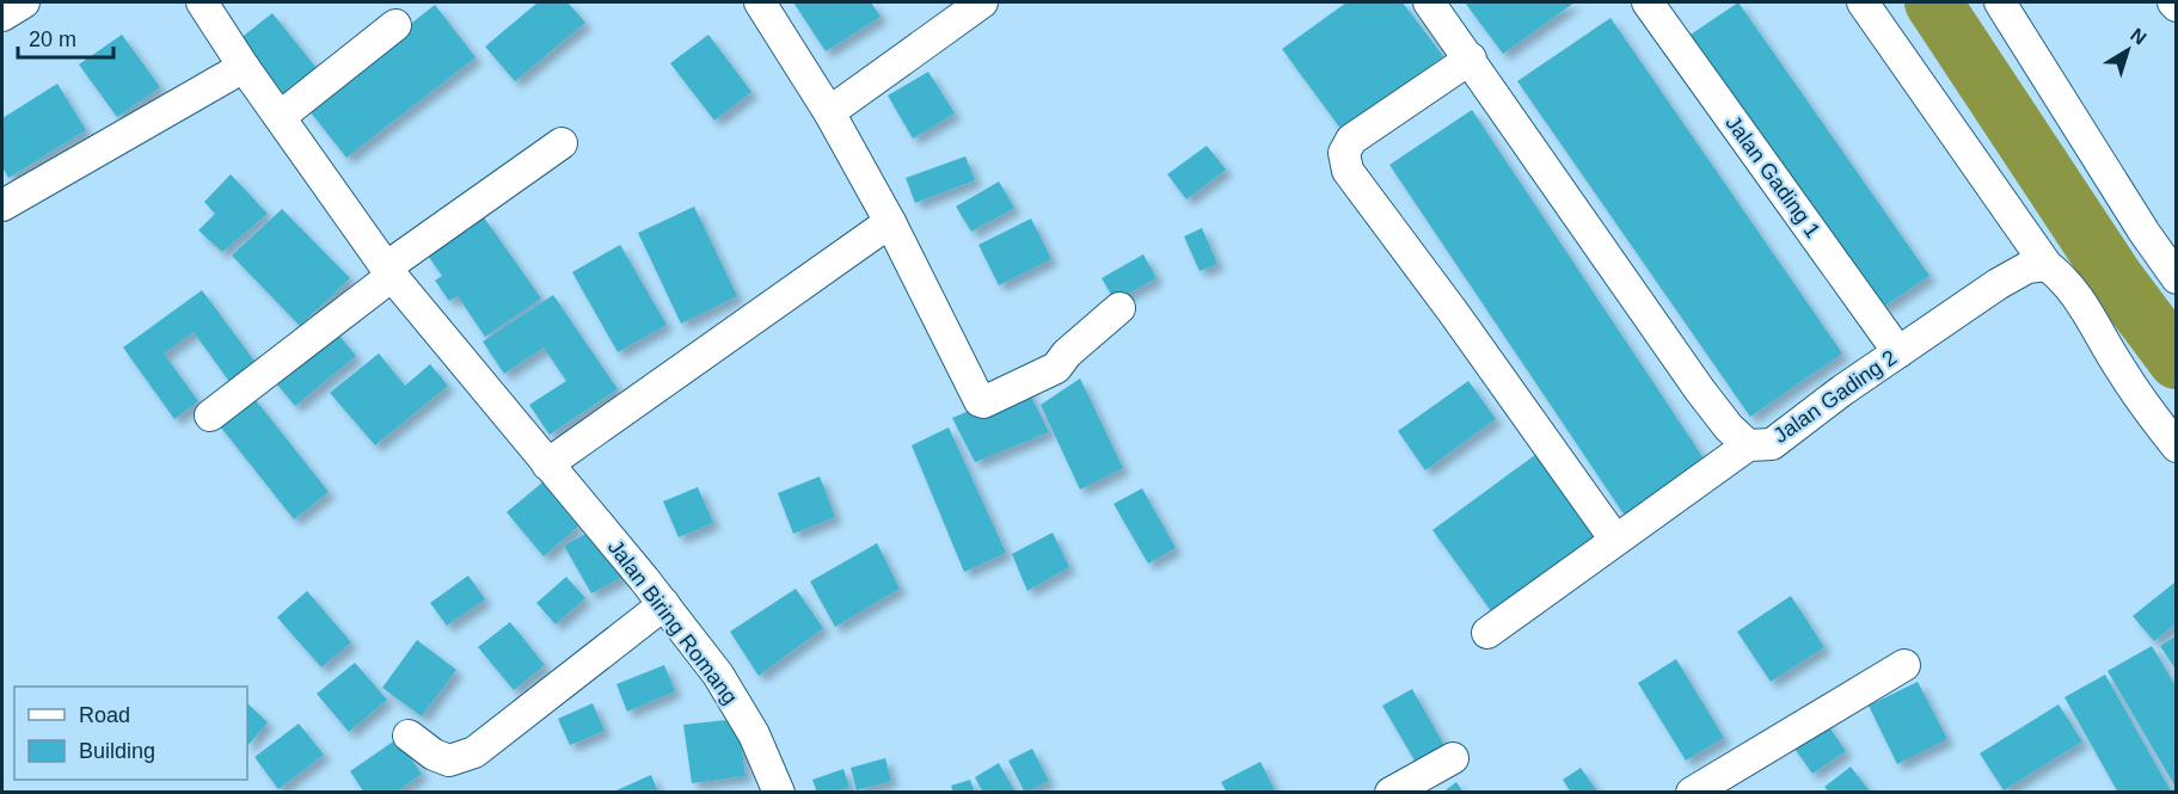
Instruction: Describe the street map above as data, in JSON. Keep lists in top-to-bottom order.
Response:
{
  "streets": {
    "street": ["Jalan Gading 1", "Jalan Gading 2", "Jalan Biring Romang"]
  },
  "crossings": [
    ["Jalan Gading 1", "Jalan Gading 2"]
  ],
  "legend": ["Road", "Building"],
  "scale_bar": "20 m",
  "north": "top right"
}
